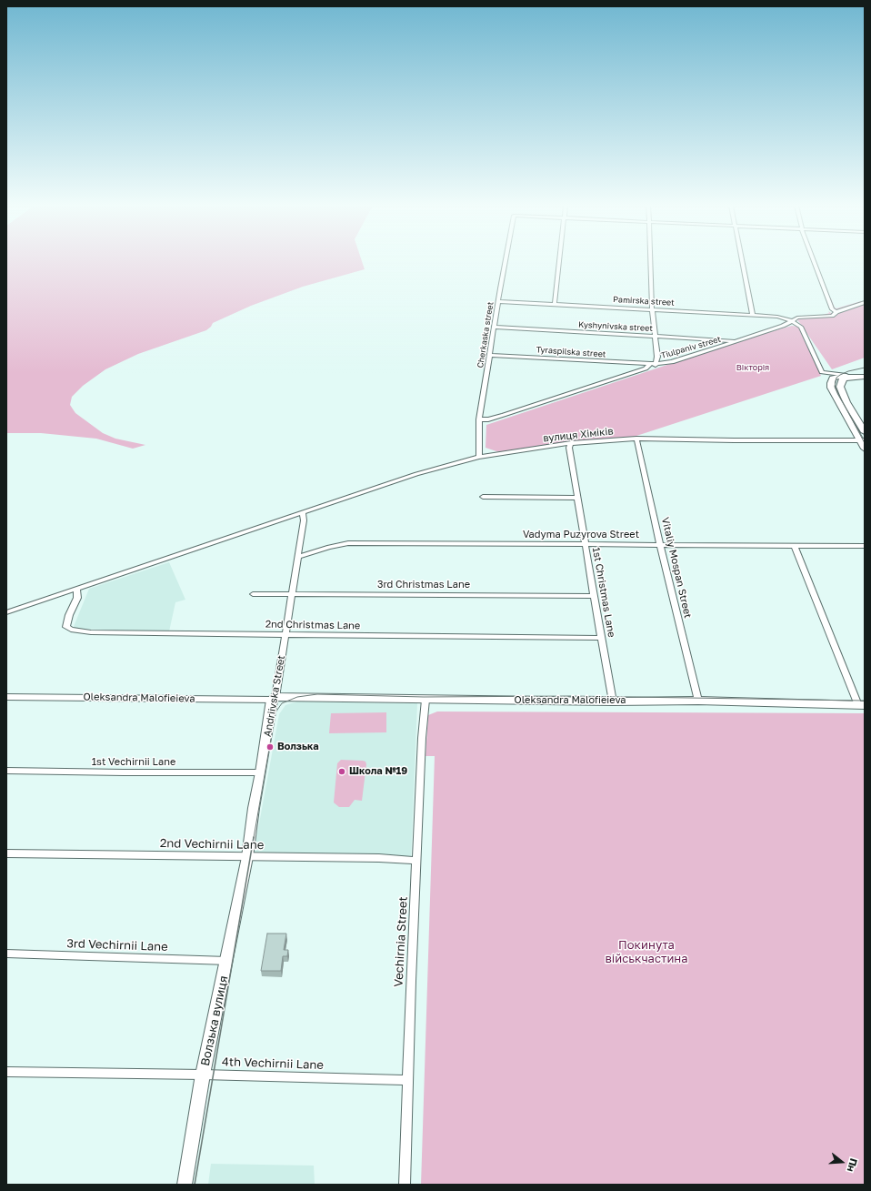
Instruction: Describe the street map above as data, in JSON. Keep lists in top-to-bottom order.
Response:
{
  "streets": {
    "street": [
      "Pamirska street",
      "Kyshynivska street",
      "Cherkaska street",
      "Tiulpaniv street",
      "Tyraspilska street",
      "вулиця Хіміків",
      "Vadyma Puzyrova Street",
      "Vitaliy Mospan Street",
      "3rd Christmas Lane",
      "1st Christmas Lane",
      "2nd Christmas Lane",
      "Andriivska Street",
      "Oleksandra Malofieieva",
      "1st Vechirnii Lane",
      "2nd Vechirnii Lane",
      "Vechirnia Street",
      "3rd Vechirnii Lane",
      "Волзька вулиця",
      "4th Vechirnii Lane"
    ]
  },
  "crossings": [
    ["Pamirska street", "Cherkaska street"],
    ["Pamirska street", "Tiulpaniv street"],
    ["Kyshynivska street", "Cherkaska street"],
    ["Kyshynivska street", "Tiulpaniv street"],
    ["Cherkaska street", "Tiulpaniv street"],
    ["Cherkaska street", "Tyraspilska street"],
    ["Cherkaska street", "вулиця Хіміків"],
    ["Tiulpaniv street", "Tyraspilska street"],
    ["вулиця Хіміків", "Vitaliy Mospan Street"],
    ["вулиця Хіміків", "1st Christmas Lane"],
    ["вулиця Хіміків", "2nd Christmas Lane"],
    ["вулиця Хіміків", "Andriivska Street"],
    ["Vadyma Puzyrova Street", "Vitaliy Mospan Street"],
    ["Vadyma Puzyrova Street", "1st Christmas Lane"],
    ["Vadyma Puzyrova Street", "Andriivska Street"],
    ["Vitaliy Mospan Street", "Oleksandra Malofieieva"],
    ["3rd Christmas Lane", "1st Christmas Lane"],
    ["3rd Christmas Lane", "Andriivska Street"],
    ["1st Christmas Lane", "2nd Christmas Lane"],
    ["1st Christmas Lane", "Oleksandra Malofieieva"],
    ["2nd Christmas Lane", "Andriivska Street"],
    ["Andriivska Street", "Oleksandra Malofieieva"],
    ["Andriivska Street", "1st Vechirnii Lane"],
    ["Andriivska Street", "2nd Vechirnii Lane"],
    ["Andriivska Street", "Волзька вулиця"],
    ["Oleksandra Malofieieva", "Vechirnia Street"],
    ["2nd Vechirnii Lane", "Vechirnia Street"],
    ["2nd Vechirnii Lane", "Волзька вулиця"],
    ["Vechirnia Street", "4th Vechirnii Lane"],
    ["3rd Vechirnii Lane", "Волзька вулиця"],
    ["Волзька вулиця", "4th Vechirnii Lane"]
  ],
  "parks": ["Вікторія", "Покинута військчастина"],
  "places": ["Волзька", "Школа №19"],
  "north": "right"
}
